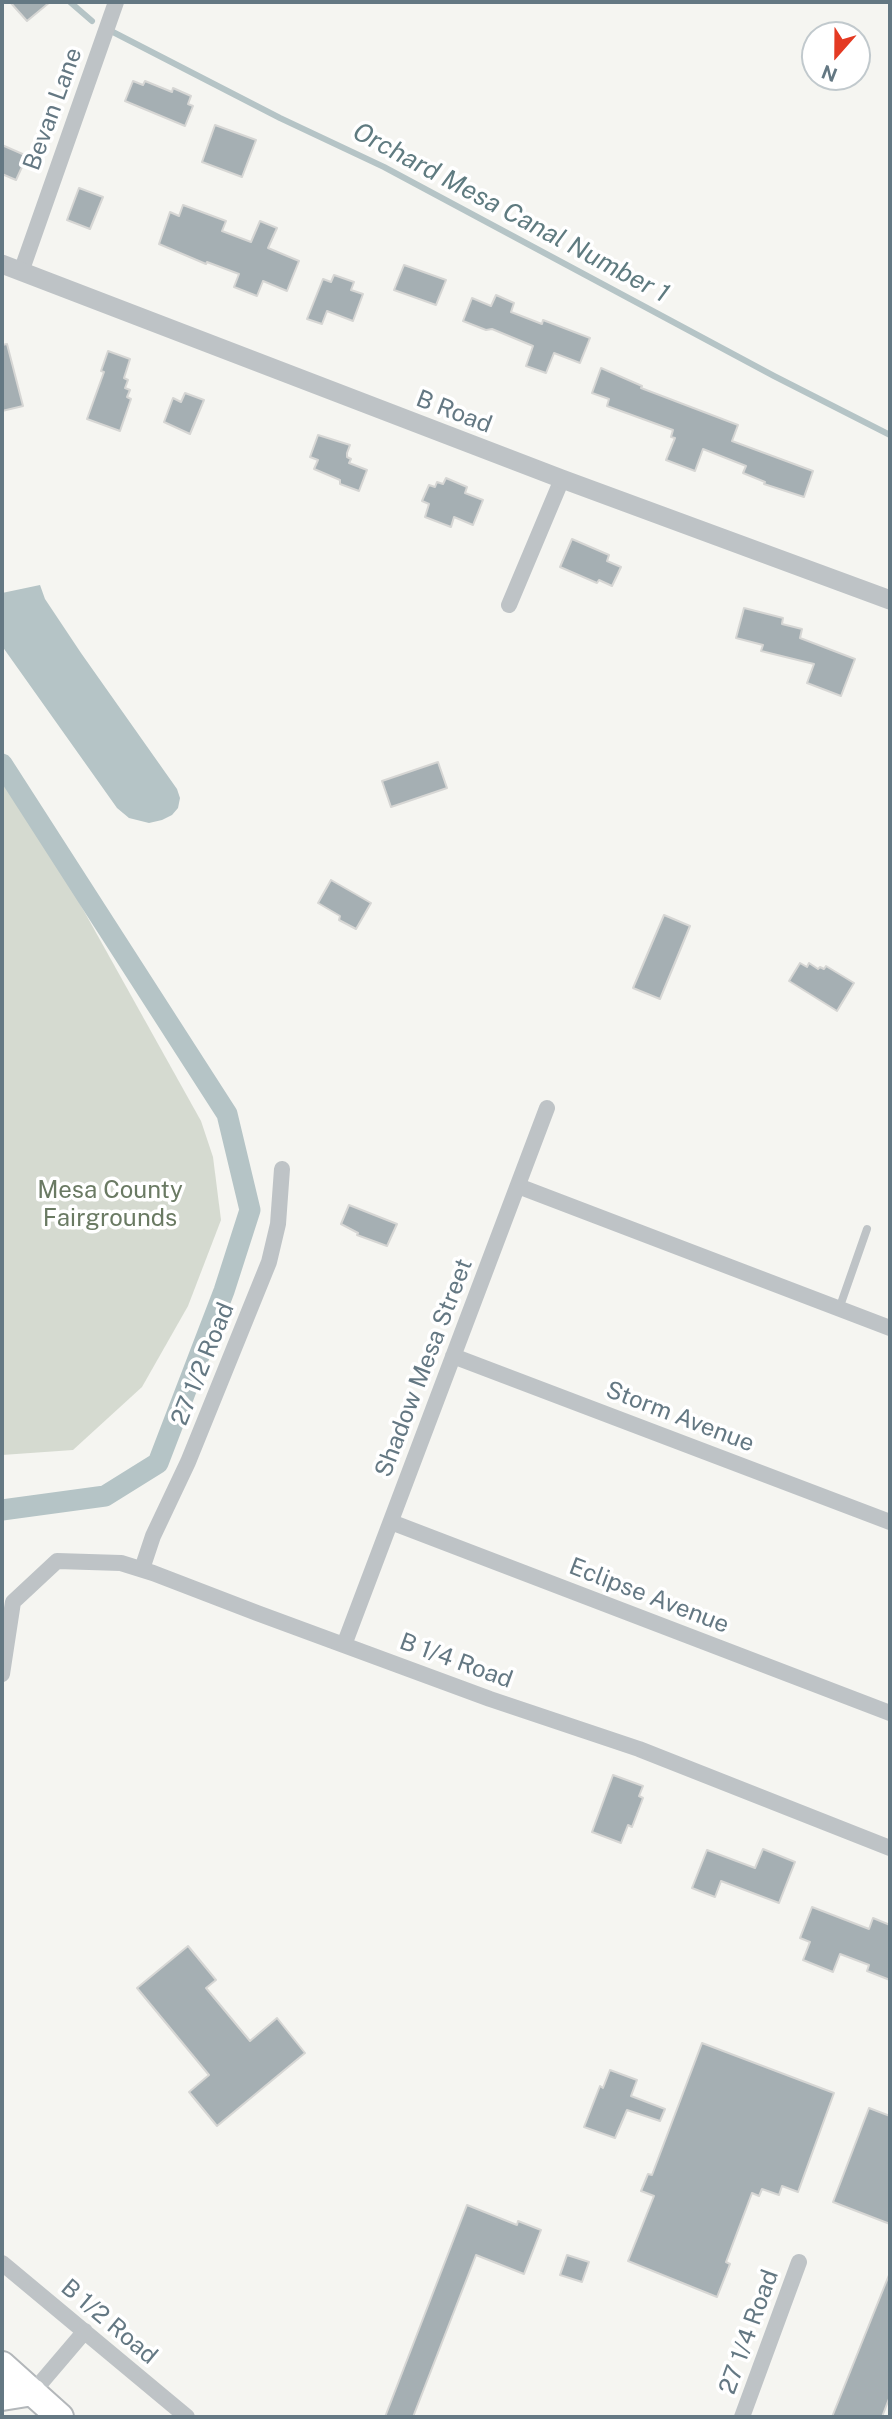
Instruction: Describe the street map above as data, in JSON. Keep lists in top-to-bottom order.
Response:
{
  "streets": {
    "street": [
      "Bevan Lane",
      "B Road",
      "27 1/2 Road",
      "Shadow Mesa Street",
      "Storm Avenue",
      "Eclipse Avenue",
      "B 1/4 Road",
      "B 1/2 Road",
      "27 1/4 Road"
    ]
  },
  "crossings": [
    ["Bevan Lane", "B Road"],
    ["27 1/2 Road", "B 1/4 Road"],
    ["Shadow Mesa Street", "Storm Avenue"],
    ["Shadow Mesa Street", "Eclipse Avenue"],
    ["Shadow Mesa Street", "B 1/4 Road"]
  ],
  "water": ["Orchard Mesa Canal Number 1"],
  "parks": ["Mesa County Fairgrounds"],
  "north": "bottom"
}
